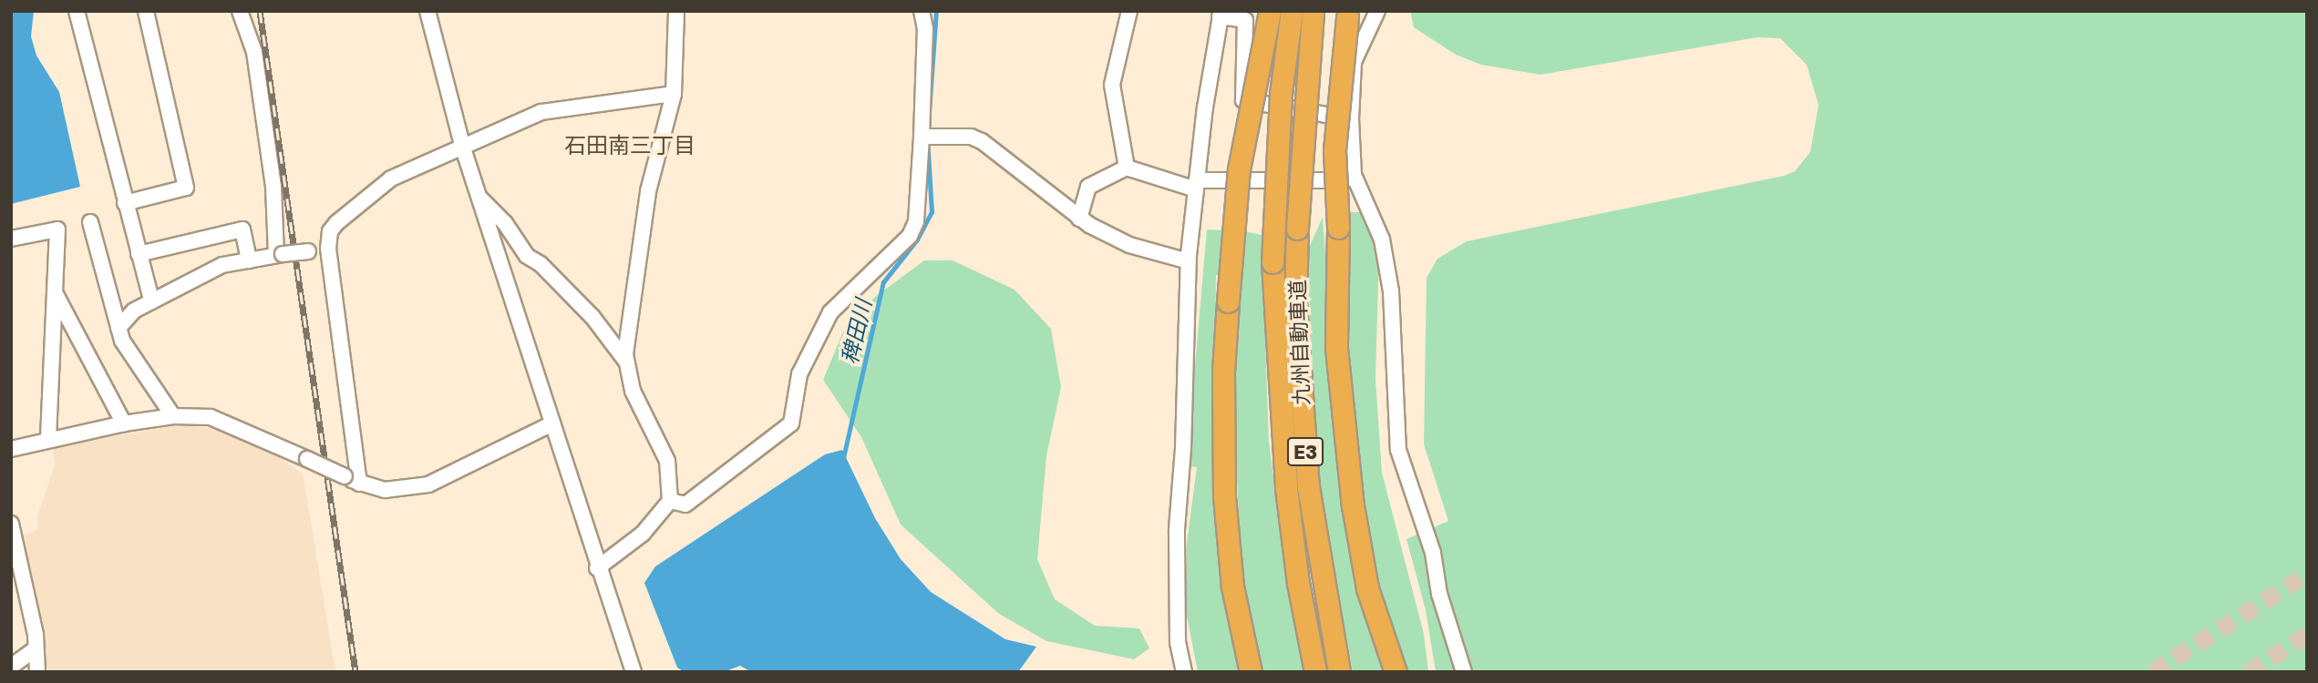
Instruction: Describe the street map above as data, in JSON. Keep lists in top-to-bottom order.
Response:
{
  "streets": {
    "highway": ["九州自動車道", "E3"]
  },
  "districts": ["石田南三丁目"],
  "water": ["稗田川"]
}
